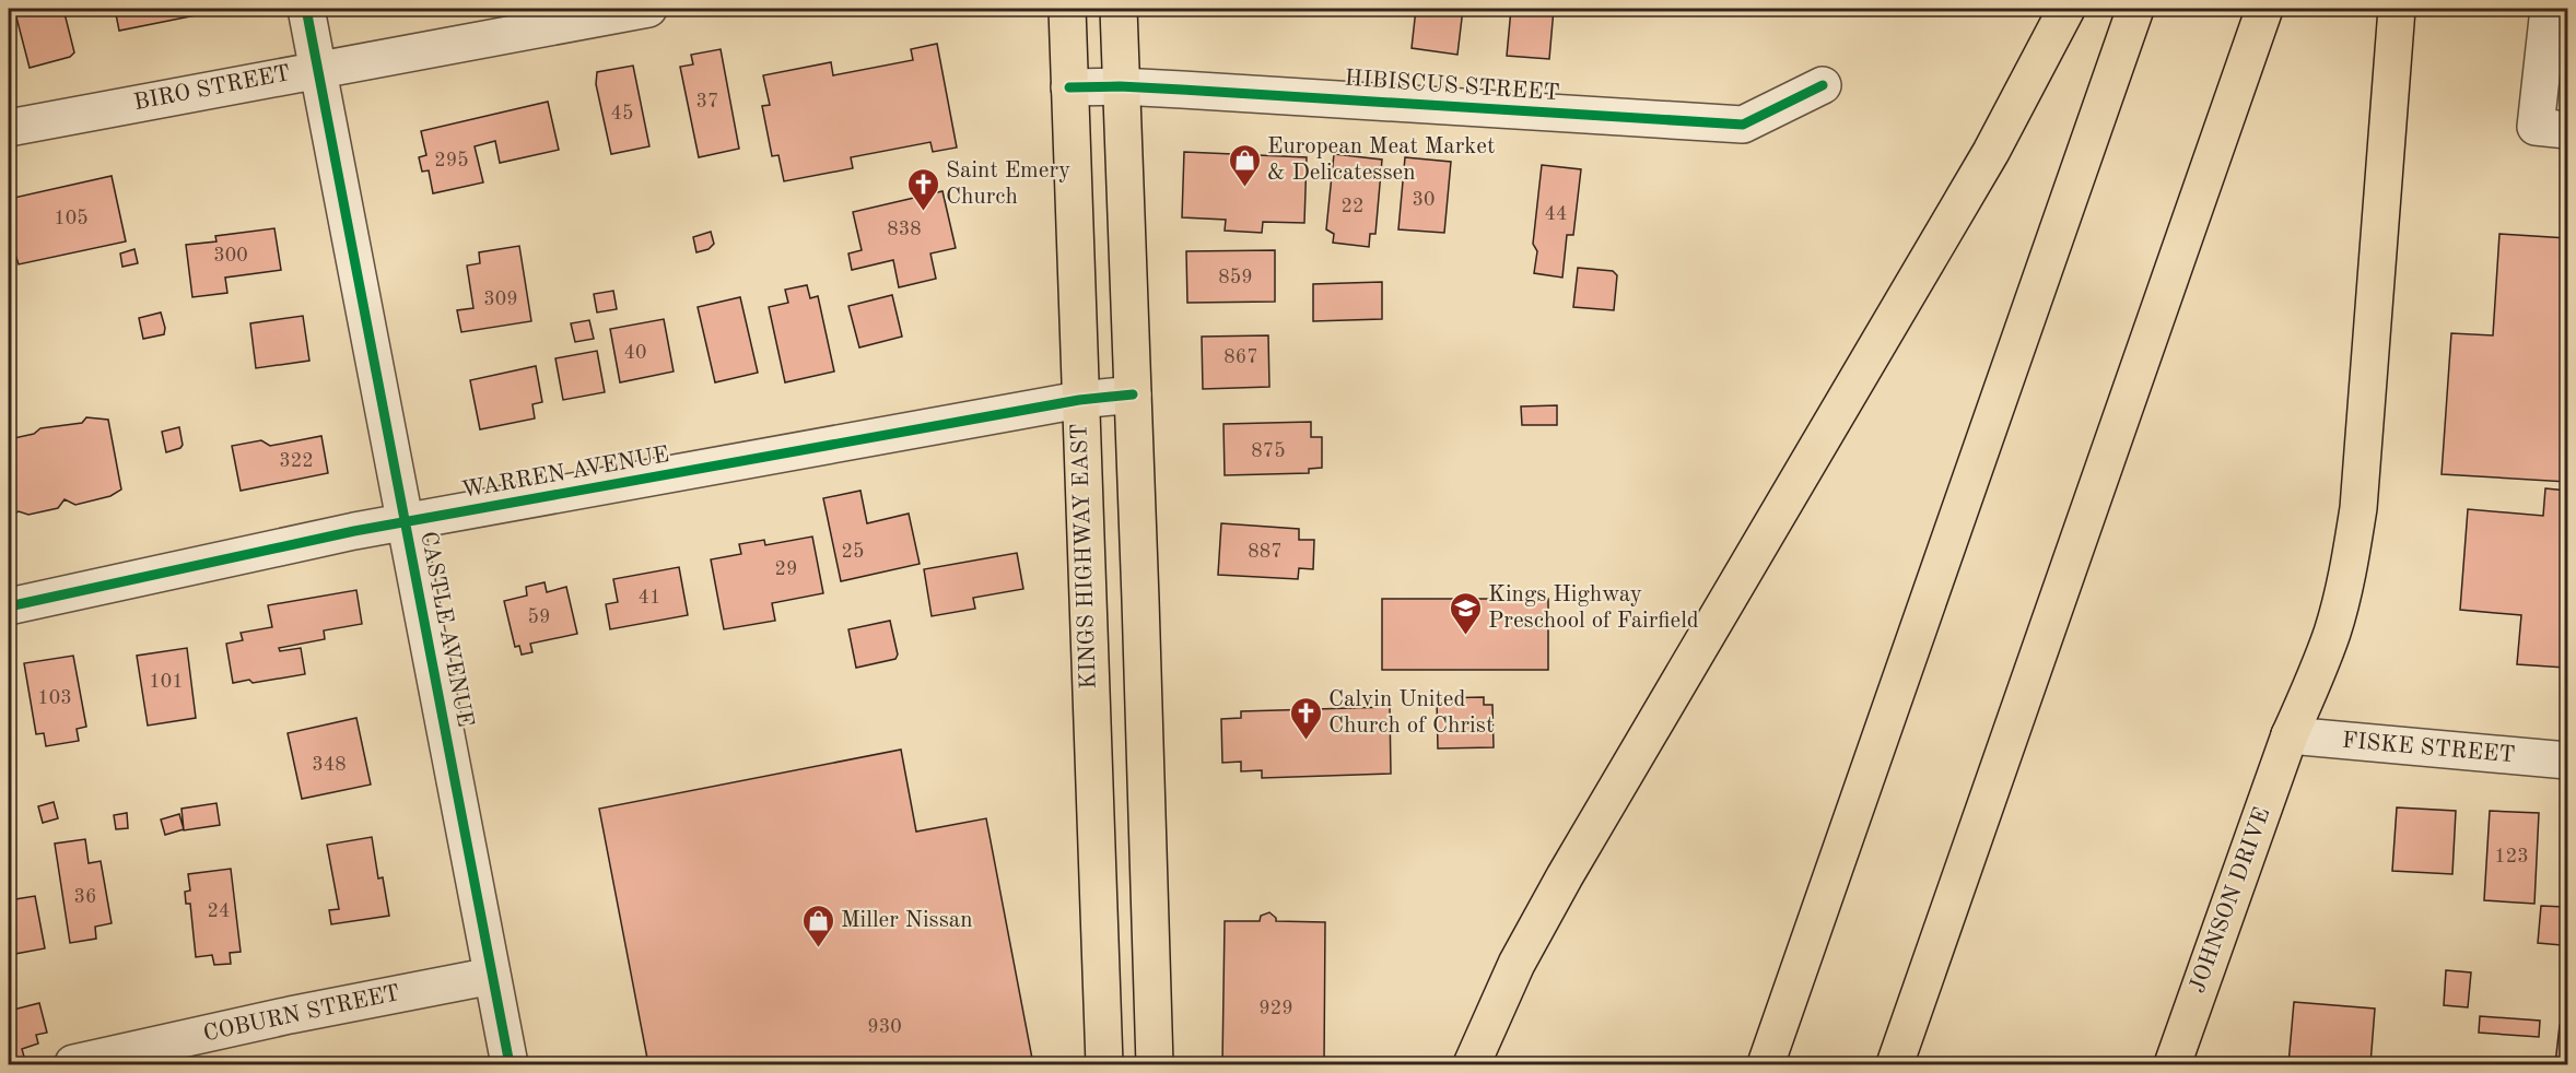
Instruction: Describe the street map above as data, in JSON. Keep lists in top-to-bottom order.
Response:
{
  "streets": {
    "main road": ["KINGS HIGHWAY EAST", "JOHNSON DRIVE"],
    "street": [
      "HIBISCUS STREET",
      "BIRO STREET",
      "WARREN AVENUE",
      "CASTLE AVENUE",
      "FISKE STREET",
      "COBURN STREET"
    ]
  },
  "crossings": [
    ["HIBISCUS STREET", "KINGS HIGHWAY EAST"],
    ["BIRO STREET", "CASTLE AVENUE"],
    ["WARREN AVENUE", "KINGS HIGHWAY EAST"],
    ["WARREN AVENUE", "CASTLE AVENUE"],
    ["CASTLE AVENUE", "COBURN STREET"],
    ["FISKE STREET", "JOHNSON DRIVE"]
  ],
  "places": {
    "shop": ["European Meat Market & Delicatessen", "Miller Nissan"],
    "church": ["Saint Emery Church", "Calvin United Church of Christ"],
    "school or university": ["Kings Highway Preschool of Fairfield"]
  },
  "house_numbers": [
    "37",
    "45",
    "295",
    "30",
    "22",
    "44",
    "105",
    "838",
    "300",
    "859",
    "309",
    "40",
    "867",
    "875",
    "322",
    "25",
    "887",
    "29",
    "41",
    "59",
    "101",
    "103",
    "348",
    "123",
    "36",
    "24",
    "929",
    "930"
  ]
}
